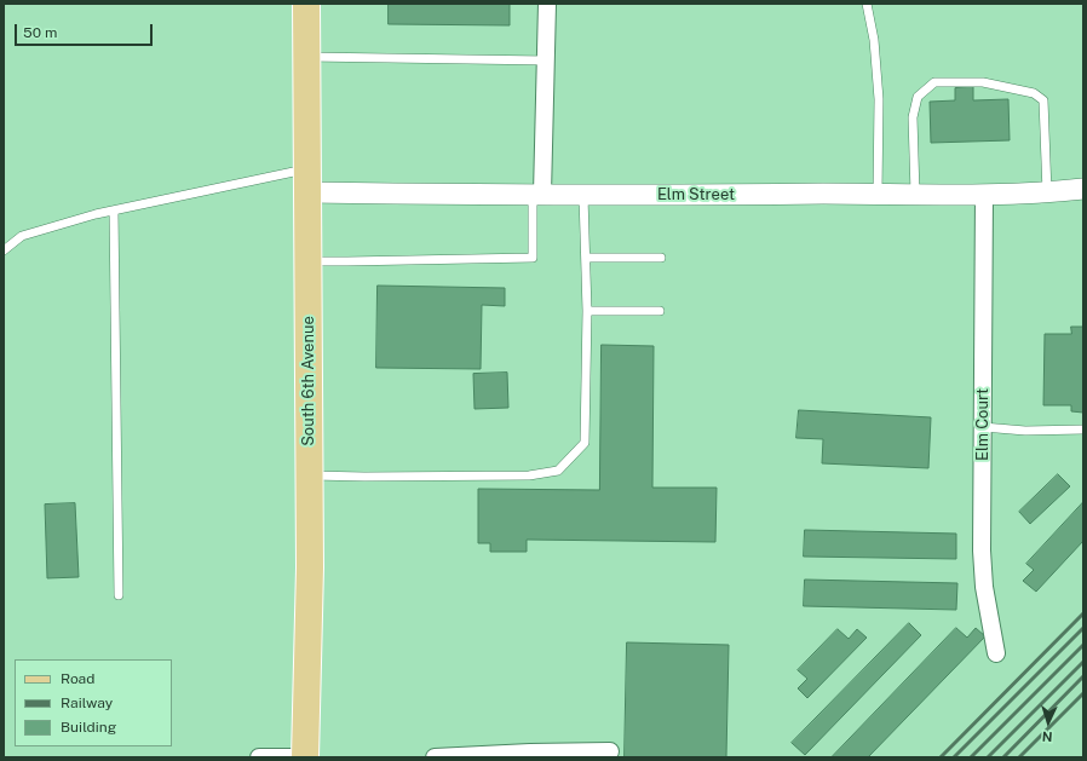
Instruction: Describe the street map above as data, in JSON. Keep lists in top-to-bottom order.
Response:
{
  "streets": {
    "main road": ["South 6th Avenue"],
    "street": ["Elm Street", "Elm Court"]
  },
  "crossings": [
    ["Elm Street", "South 6th Avenue"],
    ["Elm Street", "Elm Court"]
  ],
  "legend": ["Road", "Railway", "Building"],
  "scale_bar": "50 m",
  "north": "bottom"
}
